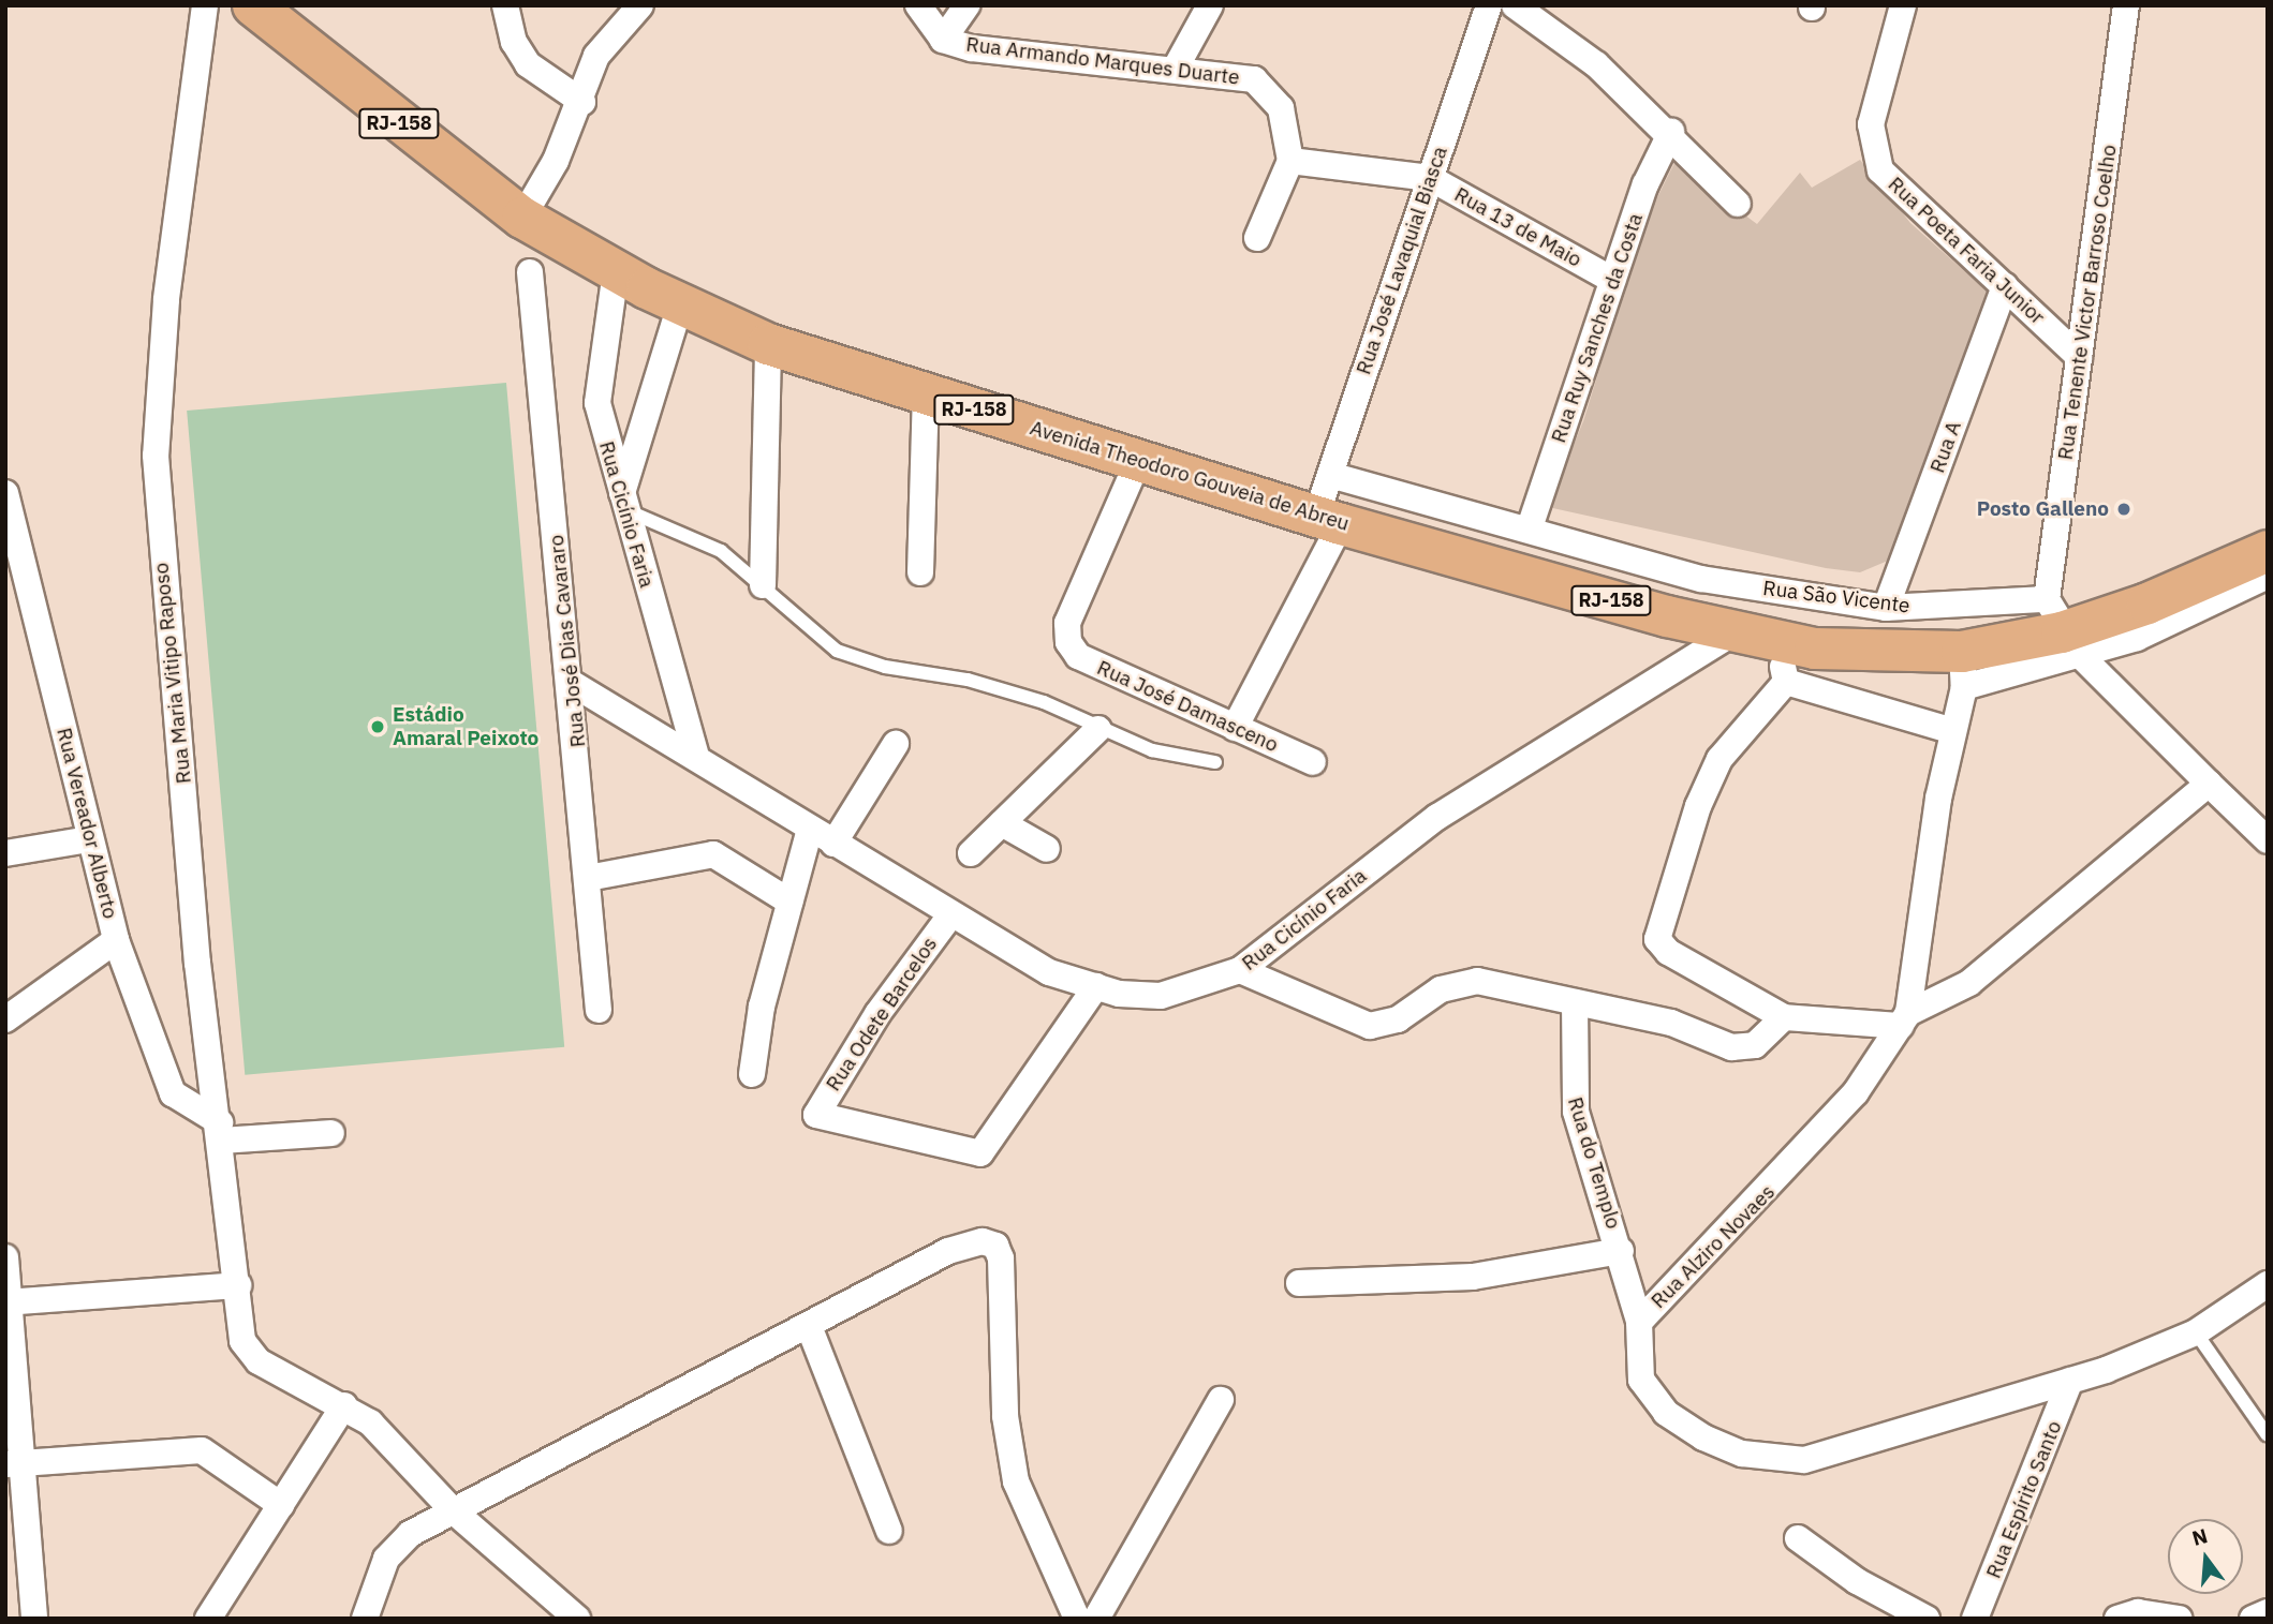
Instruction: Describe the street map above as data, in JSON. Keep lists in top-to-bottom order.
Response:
{
  "streets": {
    "main road": ["RJ-158", "Avenida Theodoro Gouveia de Abreu"],
    "street": [
      "Rua Armando Marques Duarte",
      "Rua 13 de Maio",
      "Rua Poeta Faria Junior",
      "Rua José Lavaquial Biasca",
      "Rua Tenente Victor Barroso Coelho",
      "Rua Ruy Sanches da Costa",
      "Rua A",
      "Rua Cicínio Faria",
      "Rua São Vicente",
      "Rua José Dias Cavararo",
      "Rua Maria Vitipo Raposo",
      "Rua José Damasceno",
      "Rua Vereador Alberto",
      "Rua Odete Barcelos",
      "Rua do Templo",
      "Rua Alziro Novaes",
      "Rua Espírito Santo"
    ]
  },
  "crossings": [
    ["Rua Armando Marques Duarte", "Rua 13 de Maio"],
    ["Rua 13 de Maio", "Rua José Lavaquial Biasca"],
    ["Rua 13 de Maio", "Rua Ruy Sanches da Costa"],
    ["Rua Poeta Faria Junior", "Rua Tenente Victor Barroso Coelho"],
    ["Rua Poeta Faria Junior", "Rua A"],
    ["Rua José Lavaquial Biasca", "Avenida Theodoro Gouveia de Abreu"],
    ["Rua José Lavaquial Biasca", "Rua São Vicente"],
    ["Rua José Lavaquial Biasca", "Rua José Damasceno"],
    ["Rua Tenente Victor Barroso Coelho", "Avenida Theodoro Gouveia de Abreu"],
    ["Rua Tenente Victor Barroso Coelho", "Rua São Vicente"],
    ["Rua Ruy Sanches da Costa", "Rua São Vicente"],
    ["Rua A", "Rua São Vicente"],
    ["Avenida Theodoro Gouveia de Abreu", "Rua Cicínio Faria"],
    ["Avenida Theodoro Gouveia de Abreu", "Rua São Vicente"],
    ["Avenida Theodoro Gouveia de Abreu", "Rua José Damasceno"],
    ["Avenida Theodoro Gouveia de Abreu", "Rua Alziro Novaes"],
    ["Rua Cicínio Faria", "Rua José Dias Cavararo"],
    ["Rua Cicínio Faria", "Rua Odete Barcelos"],
    ["Rua Maria Vitipo Raposo", "Rua Vereador Alberto"],
    ["Rua do Templo", "Rua Alziro Novaes"],
    ["Rua Alziro Novaes", "Rua Espírito Santo"]
  ],
  "places": ["Posto Galleno", "Estádio Amaral Peixoto"],
  "north": "top"
}
